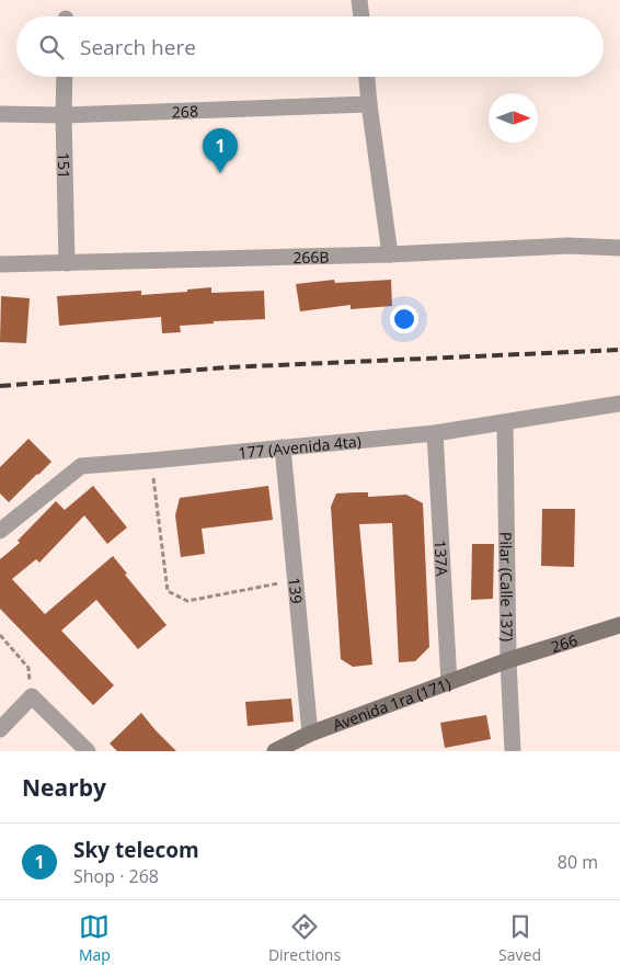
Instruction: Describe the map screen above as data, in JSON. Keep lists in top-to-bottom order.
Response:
{
  "streets": {
    "street": [
      "268",
      "151",
      "266B",
      "177 (Avenida 4ta)",
      "137A",
      "Pilar (Calle 137)",
      "139",
      "266",
      "Avenida 1ra (171)"
    ]
  },
  "crossings": [
    ["268", "151"],
    ["151", "266B"],
    ["177 (Avenida 4ta)", "137A"],
    ["177 (Avenida 4ta)", "Pilar (Calle 137)"],
    ["177 (Avenida 4ta)", "139"],
    ["137A", "Avenida 1ra (171)"],
    ["Pilar (Calle 137)", "266"],
    ["Pilar (Calle 137)", "Avenida 1ra (171)"],
    ["139", "Avenida 1ra (171)"],
    ["266", "Avenida 1ra (171)"]
  ],
  "north": "right",
  "page": {
    "search": "Search here",
    "pins": "1",
    "heading": "Nearby",
    "list": [
      {
        "mark": "1",
        "name": "Sky telecom",
        "note": "Shop · 268",
        "value": "80 m"
      }
    ],
    "nav": ["Map", "Directions", "Saved"]
  }
}
